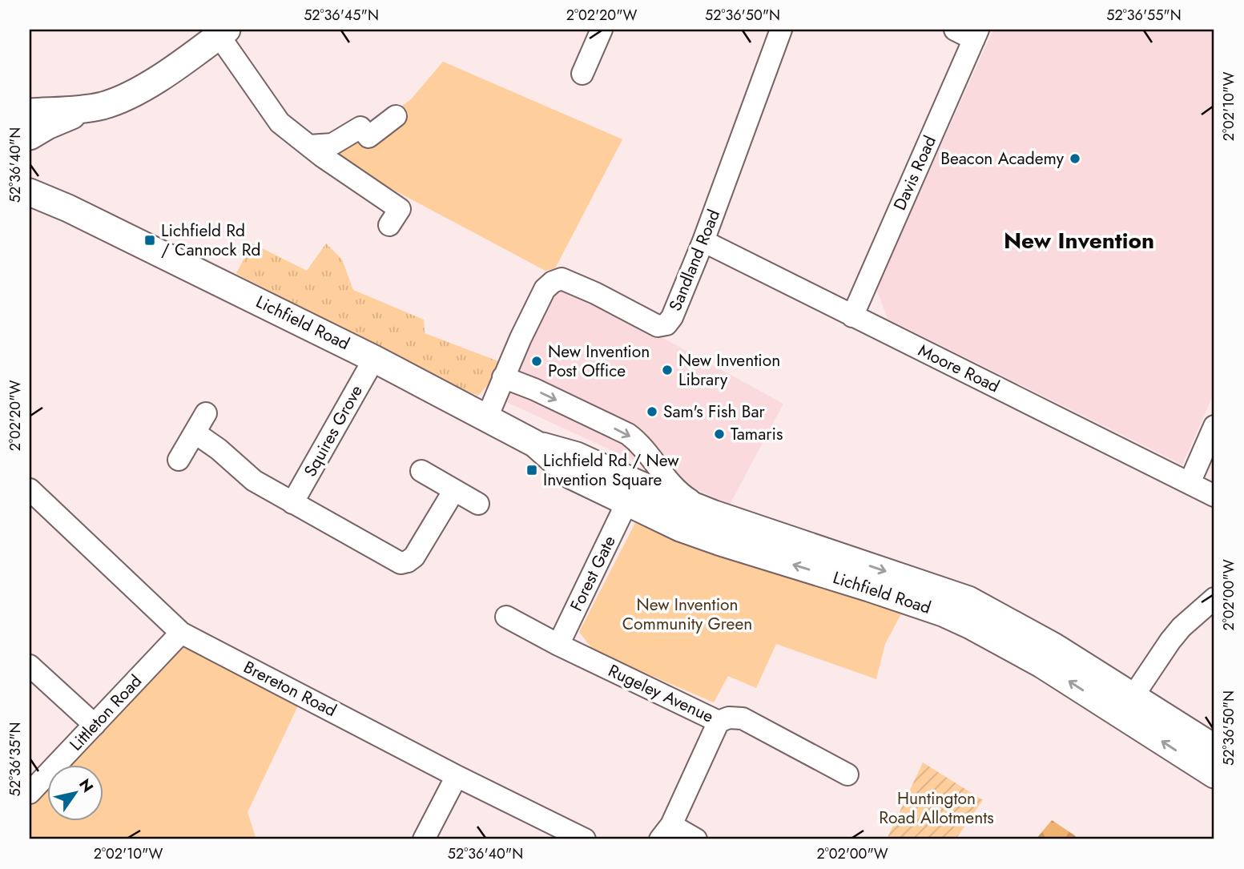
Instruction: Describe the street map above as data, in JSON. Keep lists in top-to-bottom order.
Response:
{
  "streets": {
    "main road": ["Lichfield Road"],
    "street": [
      "Davis Road",
      "Sandland Road",
      "Moore Road",
      "Squires Grove",
      "Forest Gate",
      "Brereton Road",
      "Rugeley Avenue",
      "Littleton Road"
    ]
  },
  "crossings": [
    ["Davis Road", "Moore Road"],
    ["Sandland Road", "Lichfield Road"],
    ["Sandland Road", "Moore Road"],
    ["Lichfield Road", "Squires Grove"],
    ["Lichfield Road", "Forest Gate"],
    ["Forest Gate", "Rugeley Avenue"],
    ["Brereton Road", "Littleton Road"]
  ],
  "districts": ["New Invention"],
  "parks": ["New Invention Community Green", "Huntington Road Allotments"],
  "places": {
    "other": [
      "Beacon Academy",
      "New Invention Post Office",
      "New Invention Library",
      "Sam's Fish Bar",
      "Tamaris"
    ],
    "transit": ["Lichfield Rd / Cannock Rd", "Lichfield Rd / New Invention Square"]
  },
  "north": "top right",
  "coordinates": [
    "52°36'45\"N",
    "2°02'20\"W",
    "52°36'50\"N",
    "52°36'55\"N",
    "2°02'10\"W",
    "52°36'40\"N",
    "2°02'00\"W",
    "52°36'35\"N"
  ]
}
